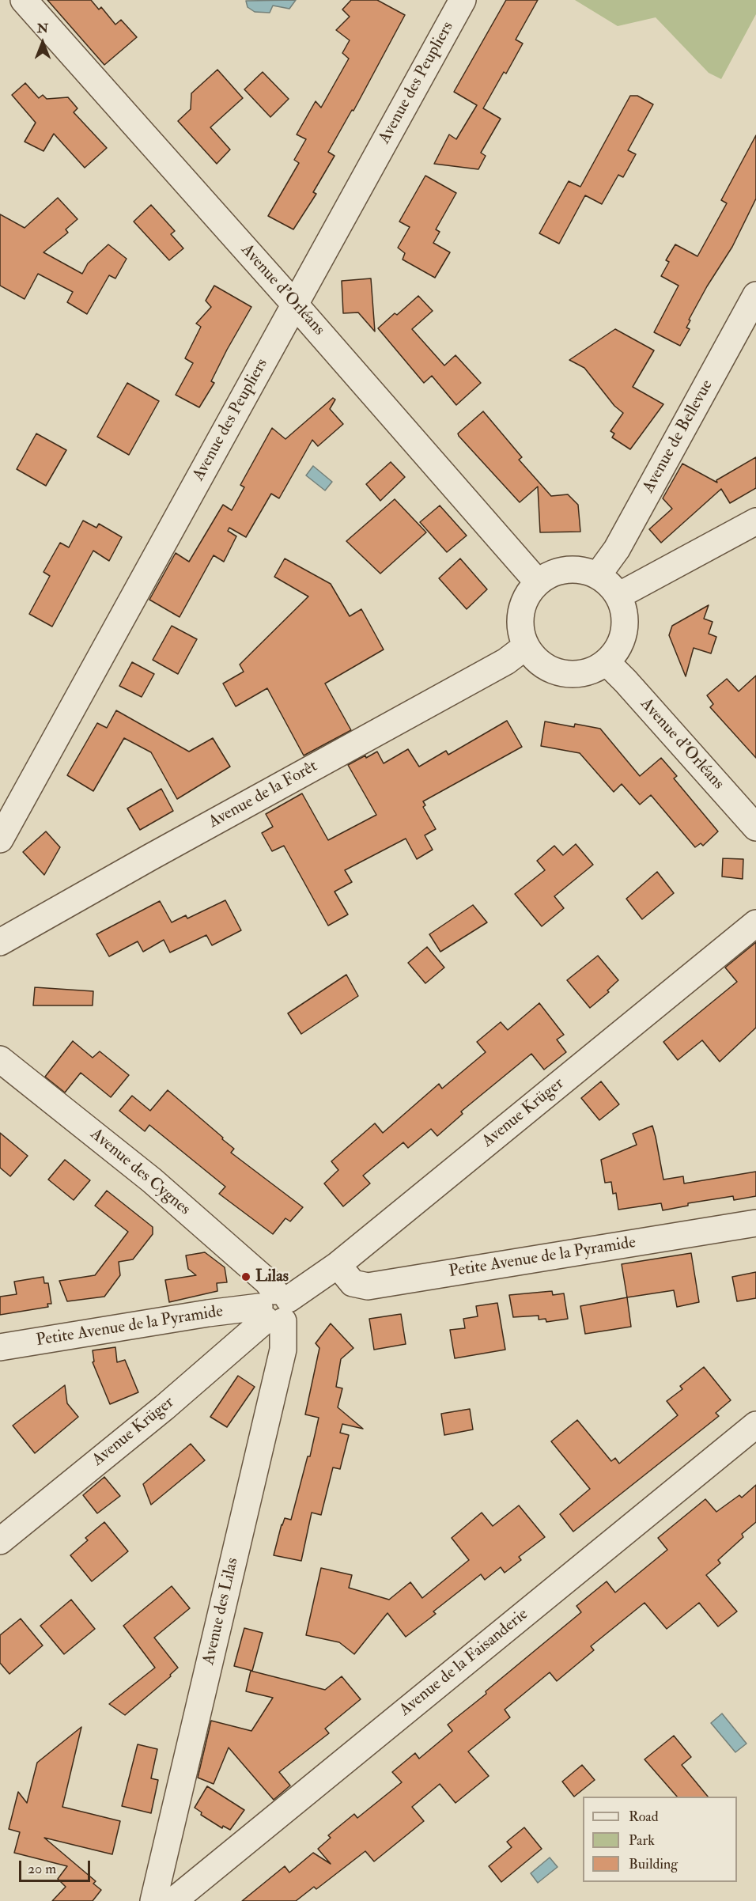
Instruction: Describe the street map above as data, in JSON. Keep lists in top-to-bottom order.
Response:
{
  "streets": {
    "street": [
      "Avenue des Peupliers",
      "Avenue d'Orléans",
      "Avenue de Bellevue",
      "Avenue de la Forêt",
      "Avenue Krüger",
      "Avenue des Cygnes",
      "Petite Avenue de la Pyramide",
      "Avenue des Lilas",
      "Avenue de la Faisanderie"
    ]
  },
  "crossings": [
    ["Avenue des Peupliers", "Avenue d'Orléans"],
    ["Avenue d'Orléans", "Avenue de Bellevue"],
    ["Avenue d'Orléans", "Avenue de la Forêt"],
    ["Avenue de Bellevue", "Avenue de la Forêt"],
    ["Avenue Krüger", "Avenue des Cygnes"],
    ["Avenue Krüger", "Petite Avenue de la Pyramide"],
    ["Avenue Krüger", "Avenue des Lilas"],
    ["Avenue des Cygnes", "Petite Avenue de la Pyramide"],
    ["Avenue des Cygnes", "Avenue des Lilas"],
    ["Petite Avenue de la Pyramide", "Avenue des Lilas"]
  ],
  "places": ["Lilas"],
  "legend": ["Road", "Park", "Building"],
  "scale_bar": "20 m",
  "north": "top"
}
